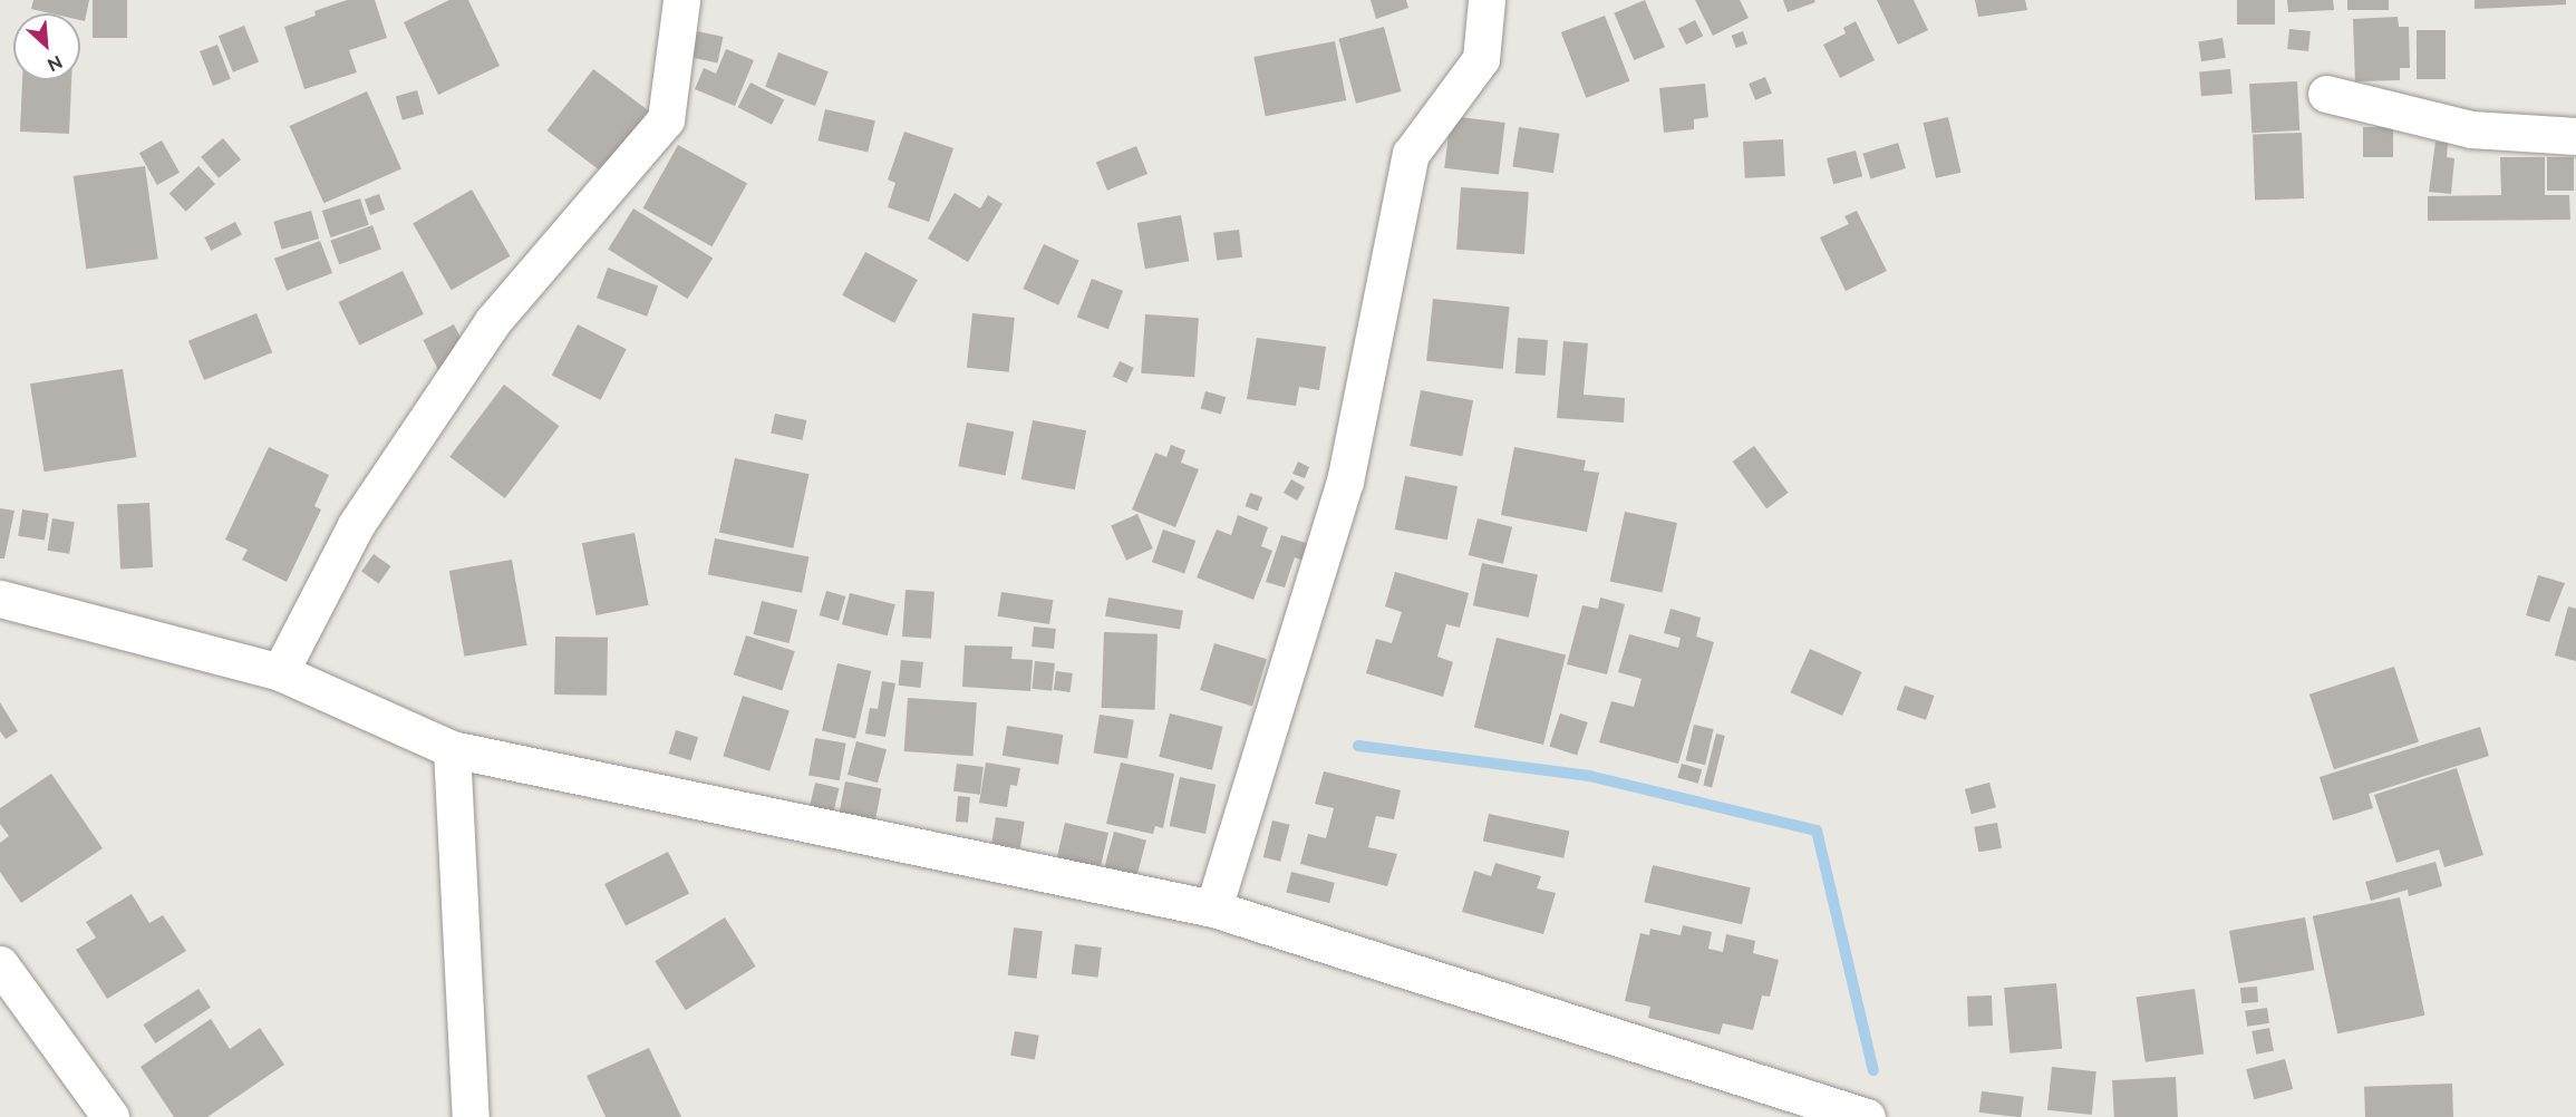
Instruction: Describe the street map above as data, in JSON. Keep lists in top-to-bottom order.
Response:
{
  "north": "bottom right"
}
